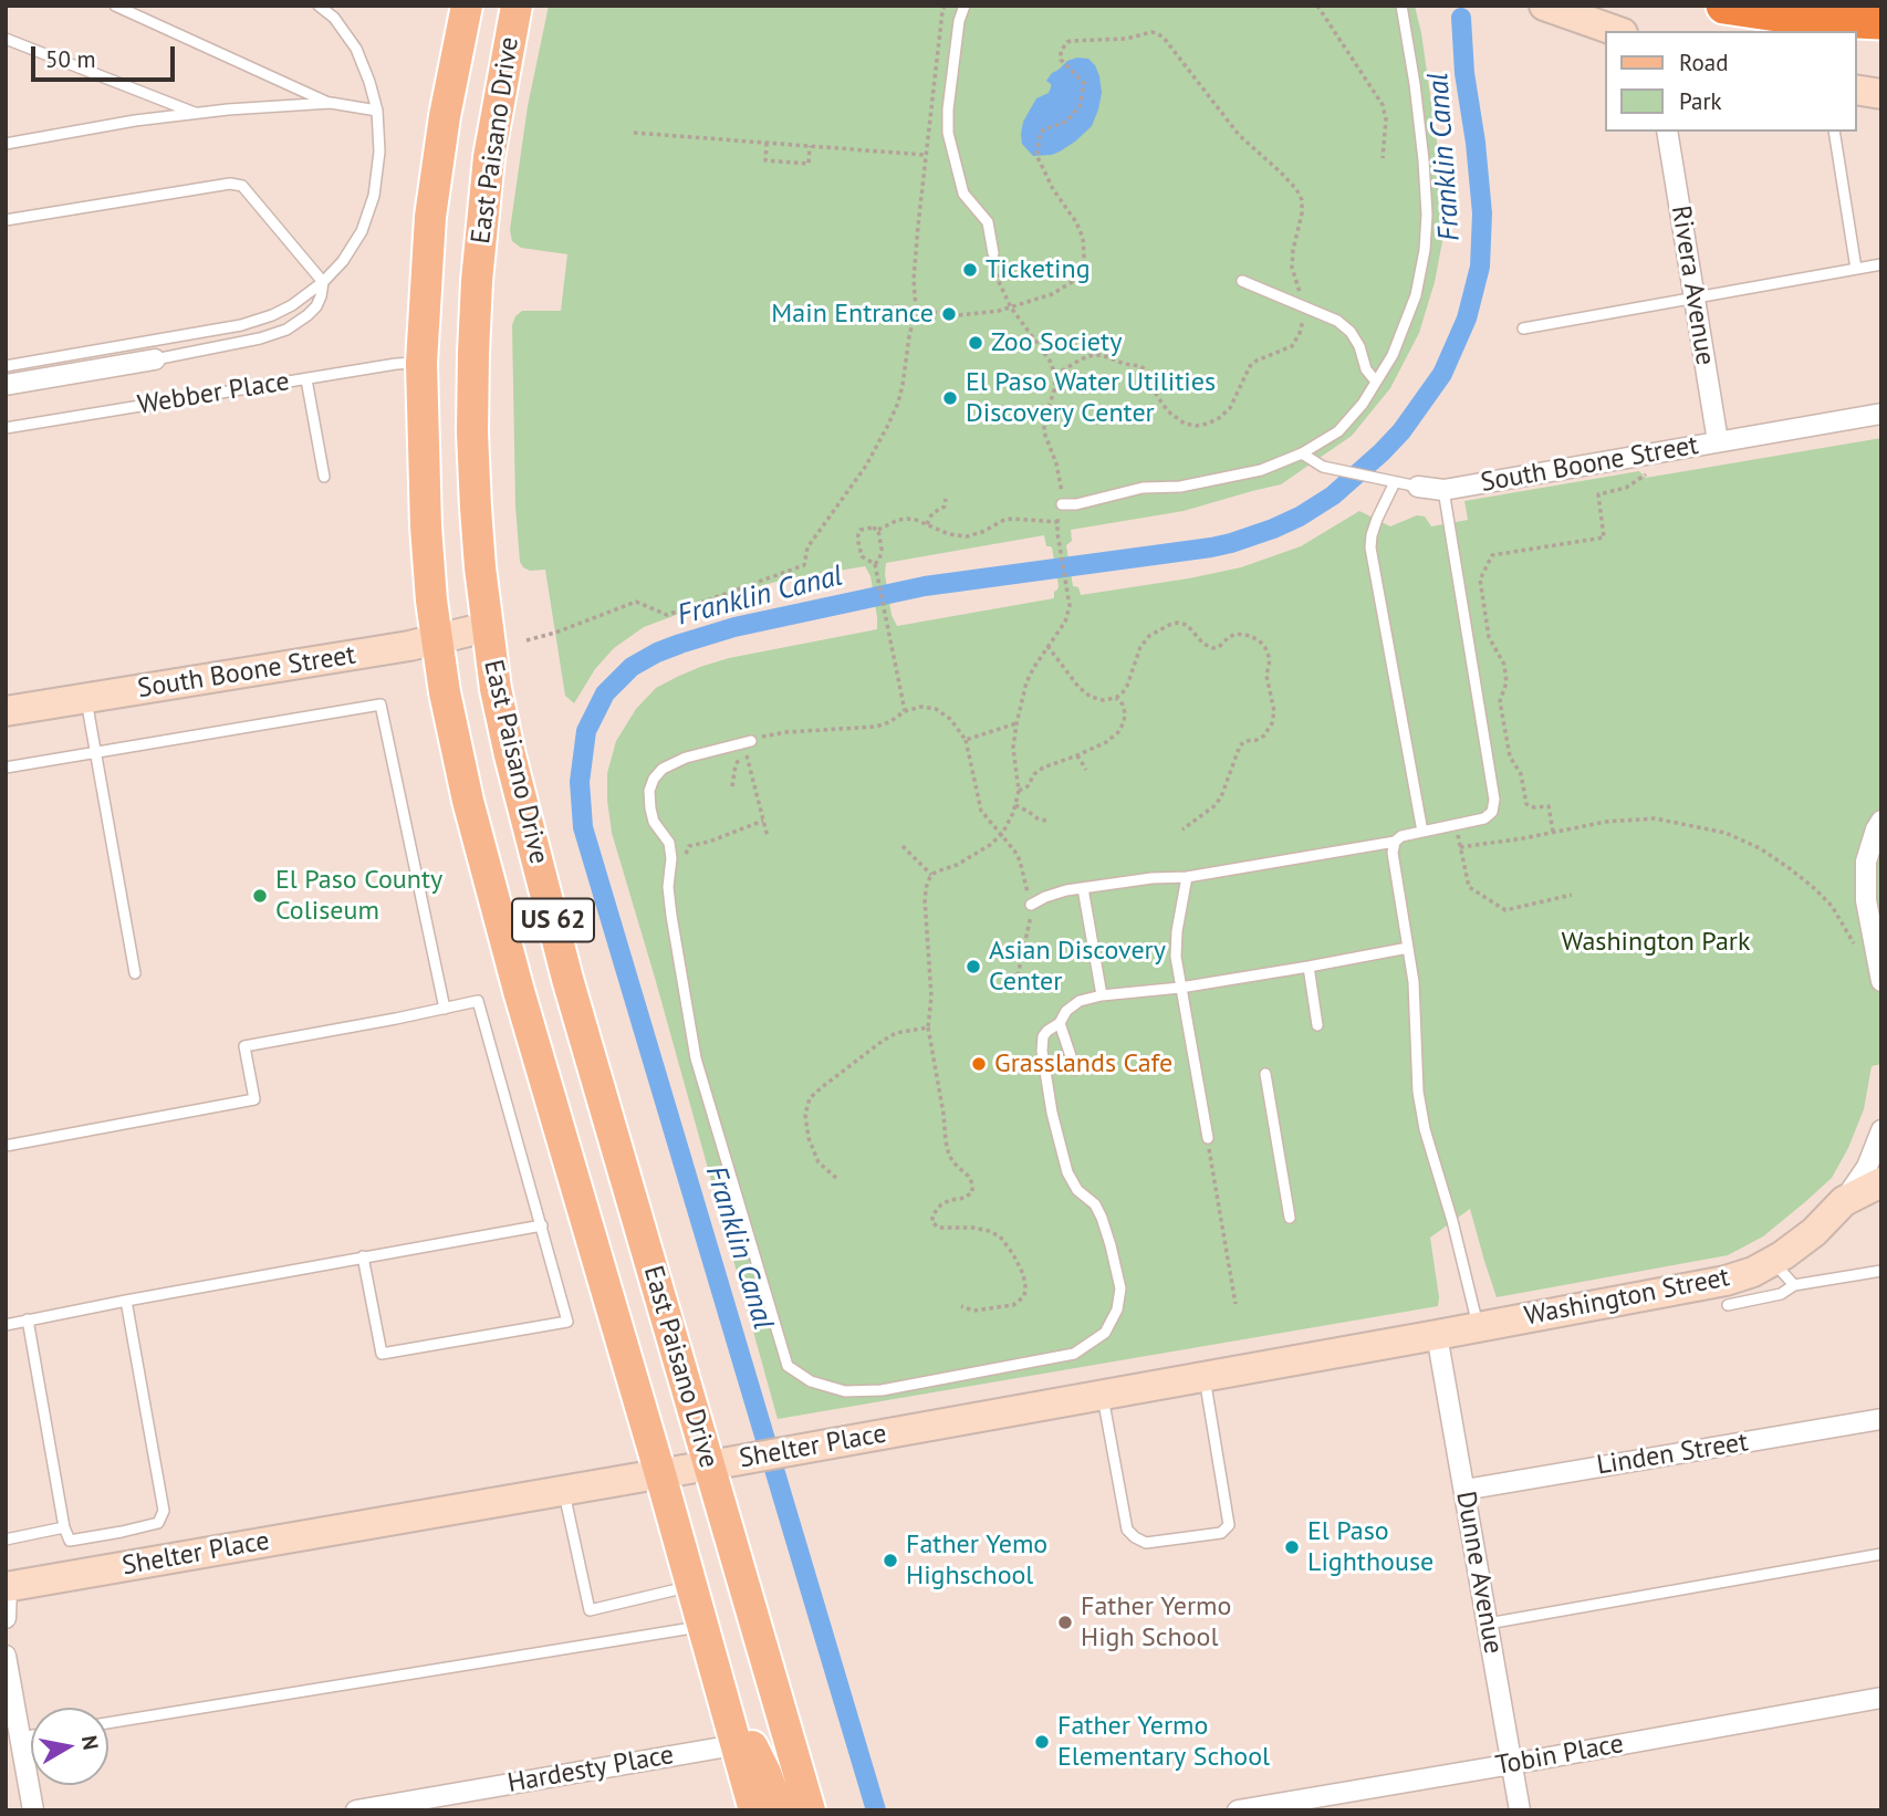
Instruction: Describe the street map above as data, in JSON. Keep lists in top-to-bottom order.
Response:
{
  "streets": {
    "main road": ["East Paisano Drive", "US 62"],
    "street": [
      "Rivera Avenue",
      "South Boone Street",
      "Washington Street",
      "Shelter Place",
      "Linden Street",
      "Dunne Avenue",
      "Tobin Place",
      "Hardesty Place"
    ],
    "lane": ["Webber Place"]
  },
  "crossings": [
    ["East Paisano Drive", "Webber Place"],
    ["East Paisano Drive", "South Boone Street"],
    ["East Paisano Drive", "Shelter Place"],
    ["East Paisano Drive", "Hardesty Place"],
    ["Rivera Avenue", "South Boone Street"],
    ["Washington Street", "Shelter Place"],
    ["Washington Street", "Dunne Avenue"],
    ["Shelter Place", "Dunne Avenue"],
    ["Linden Street", "Dunne Avenue"],
    ["Dunne Avenue", "Tobin Place"]
  ],
  "water": ["Franklin Canal"],
  "parks": ["Washington Park"],
  "places": [
    "Ticketing",
    "Main Entrance",
    "Zoo Society",
    "El Paso Water Utilities Discovery Center",
    "El Paso County Coliseum",
    "Asian Discovery Center",
    "Grasslands Cafe",
    "El Paso Lighthouse",
    "Father Yemo Highschool",
    "Father Yermo High School",
    "Father Yermo Elementary School"
  ],
  "legend": ["Road", "Park"],
  "scale_bar": "50 m",
  "north": "right"
}
